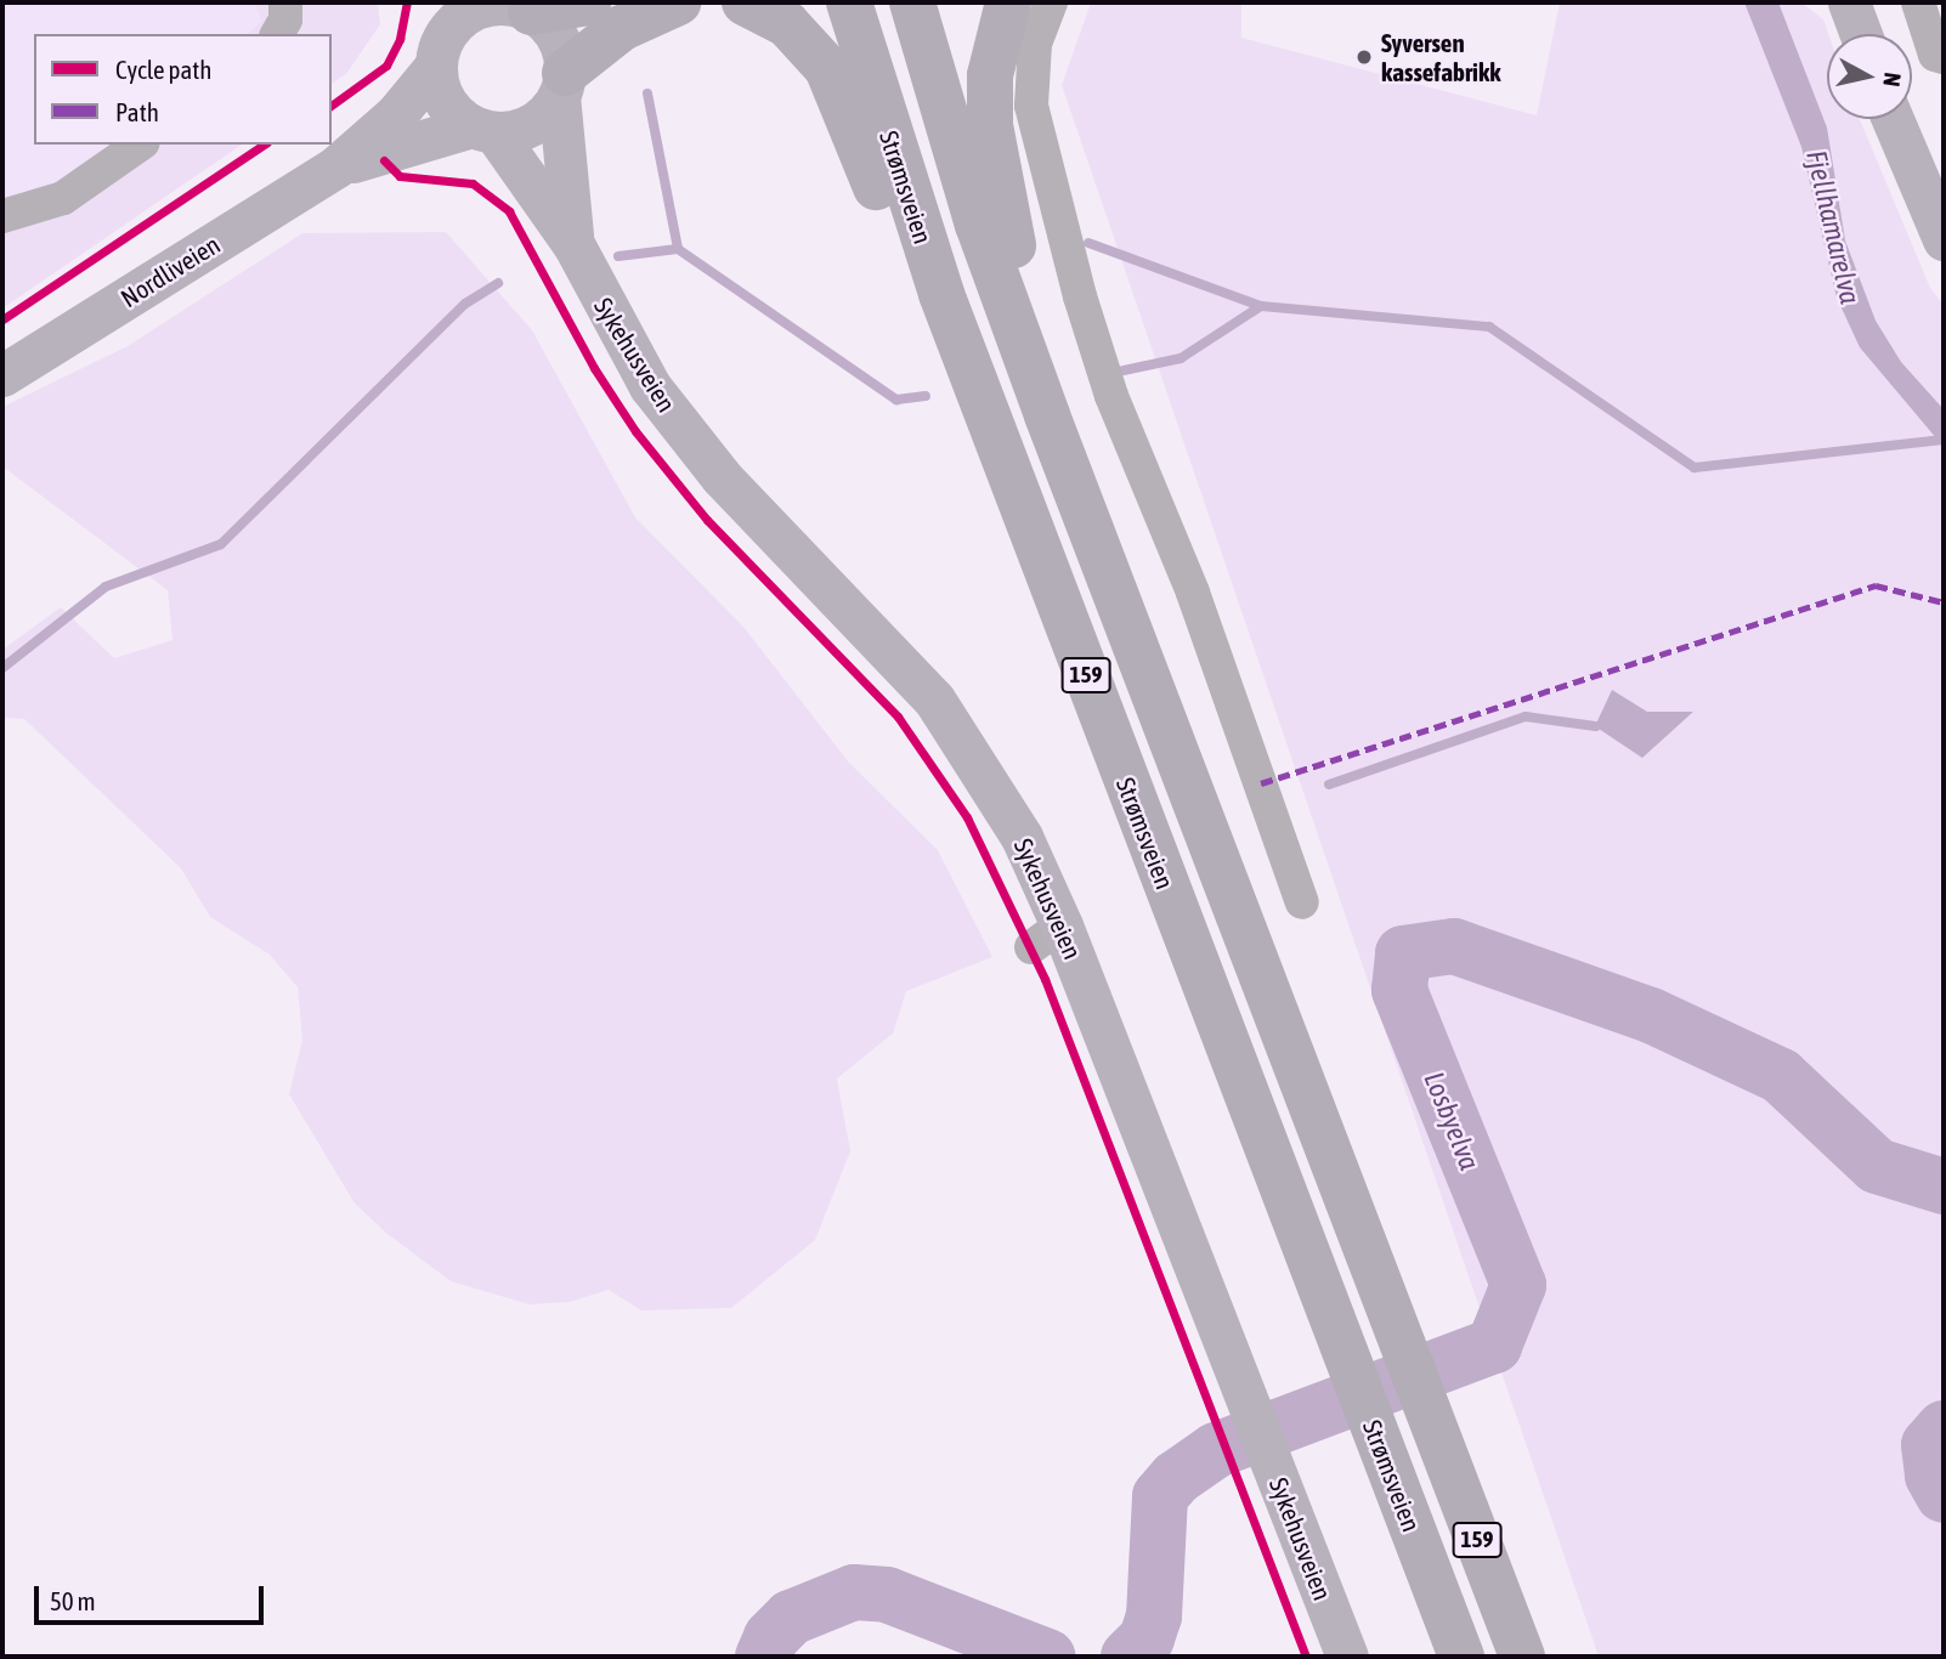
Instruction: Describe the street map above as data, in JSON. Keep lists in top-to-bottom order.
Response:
{
  "streets": {
    "highway": ["Strømsveien", "159"],
    "main road": ["Nordliveien", "Sykehusveien"]
  },
  "crossings": [
    ["Nordliveien", "Sykehusveien"]
  ],
  "water": ["Fjellhamarelva", "Losbyelva"],
  "places": ["Syversen kassefabrikk"],
  "legend": ["Cycle path", "Path"],
  "scale_bar": "50 m",
  "north": "right"
}
